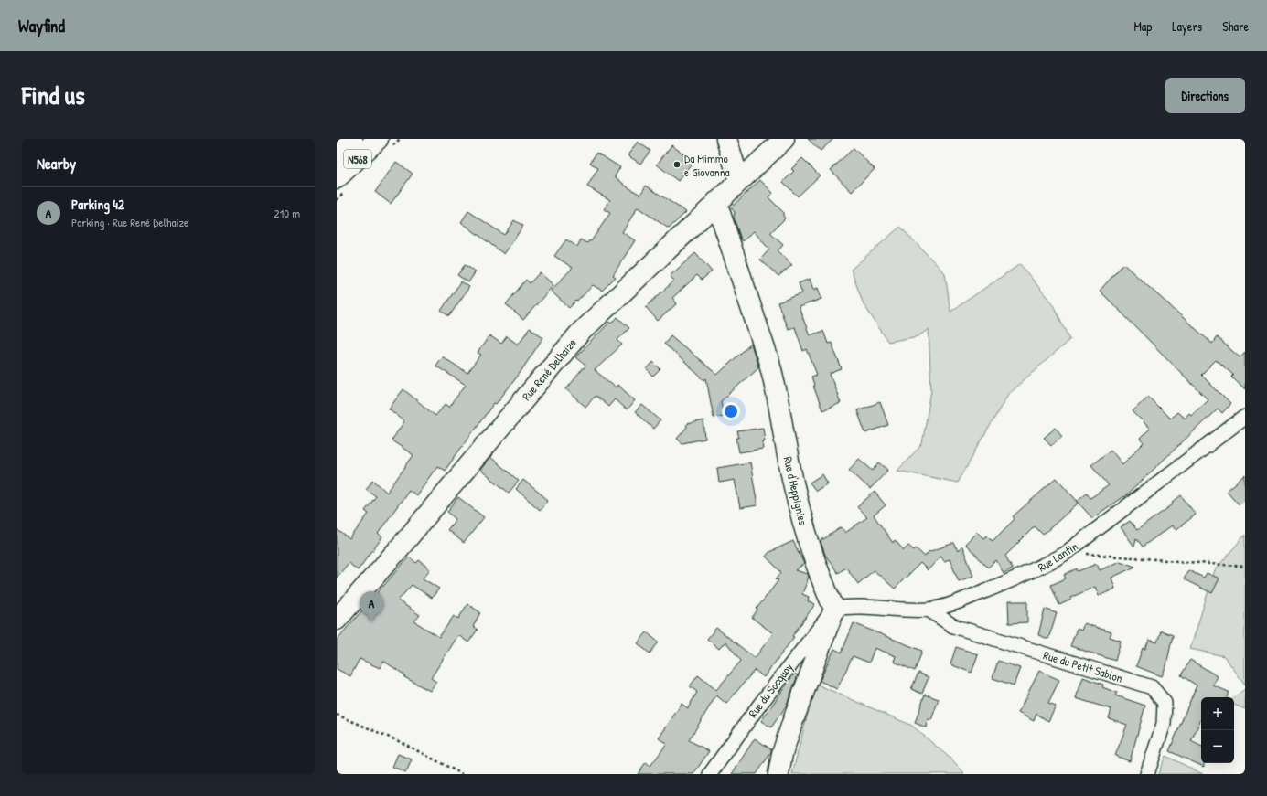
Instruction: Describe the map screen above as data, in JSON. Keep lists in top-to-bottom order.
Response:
{
  "streets": {
    "main road": ["N568", "Rue René Delhaize", "Rue d'Heppignies"],
    "street": ["Rue Lantin", "Rue du Petit Sablon", "Rue du Socquoy"]
  },
  "crossings": [
    ["Rue René Delhaize", "Rue d'Heppignies"],
    ["Rue d'Heppignies", "Rue Lantin"],
    ["Rue d'Heppignies", "Rue du Socquoy"],
    ["Rue Lantin", "Rue du Petit Sablon"],
    ["Rue Lantin", "Rue du Socquoy"]
  ],
  "places": ["Da Mimmo e Giovanna"],
  "page": {
    "header": "Wayfind",
    "nav": ["Map", "Layers", "Share"],
    "title": "Find us",
    "buttons": "Directions",
    "heading": "Nearby",
    "list": [
      {
        "mark": "A",
        "name": "Parking 42",
        "note": "Parking · Rue René Delhaize",
        "value": "210 m"
      }
    ],
    "pins": "A",
    "map_buttons": ["+", "−"]
  }
}
